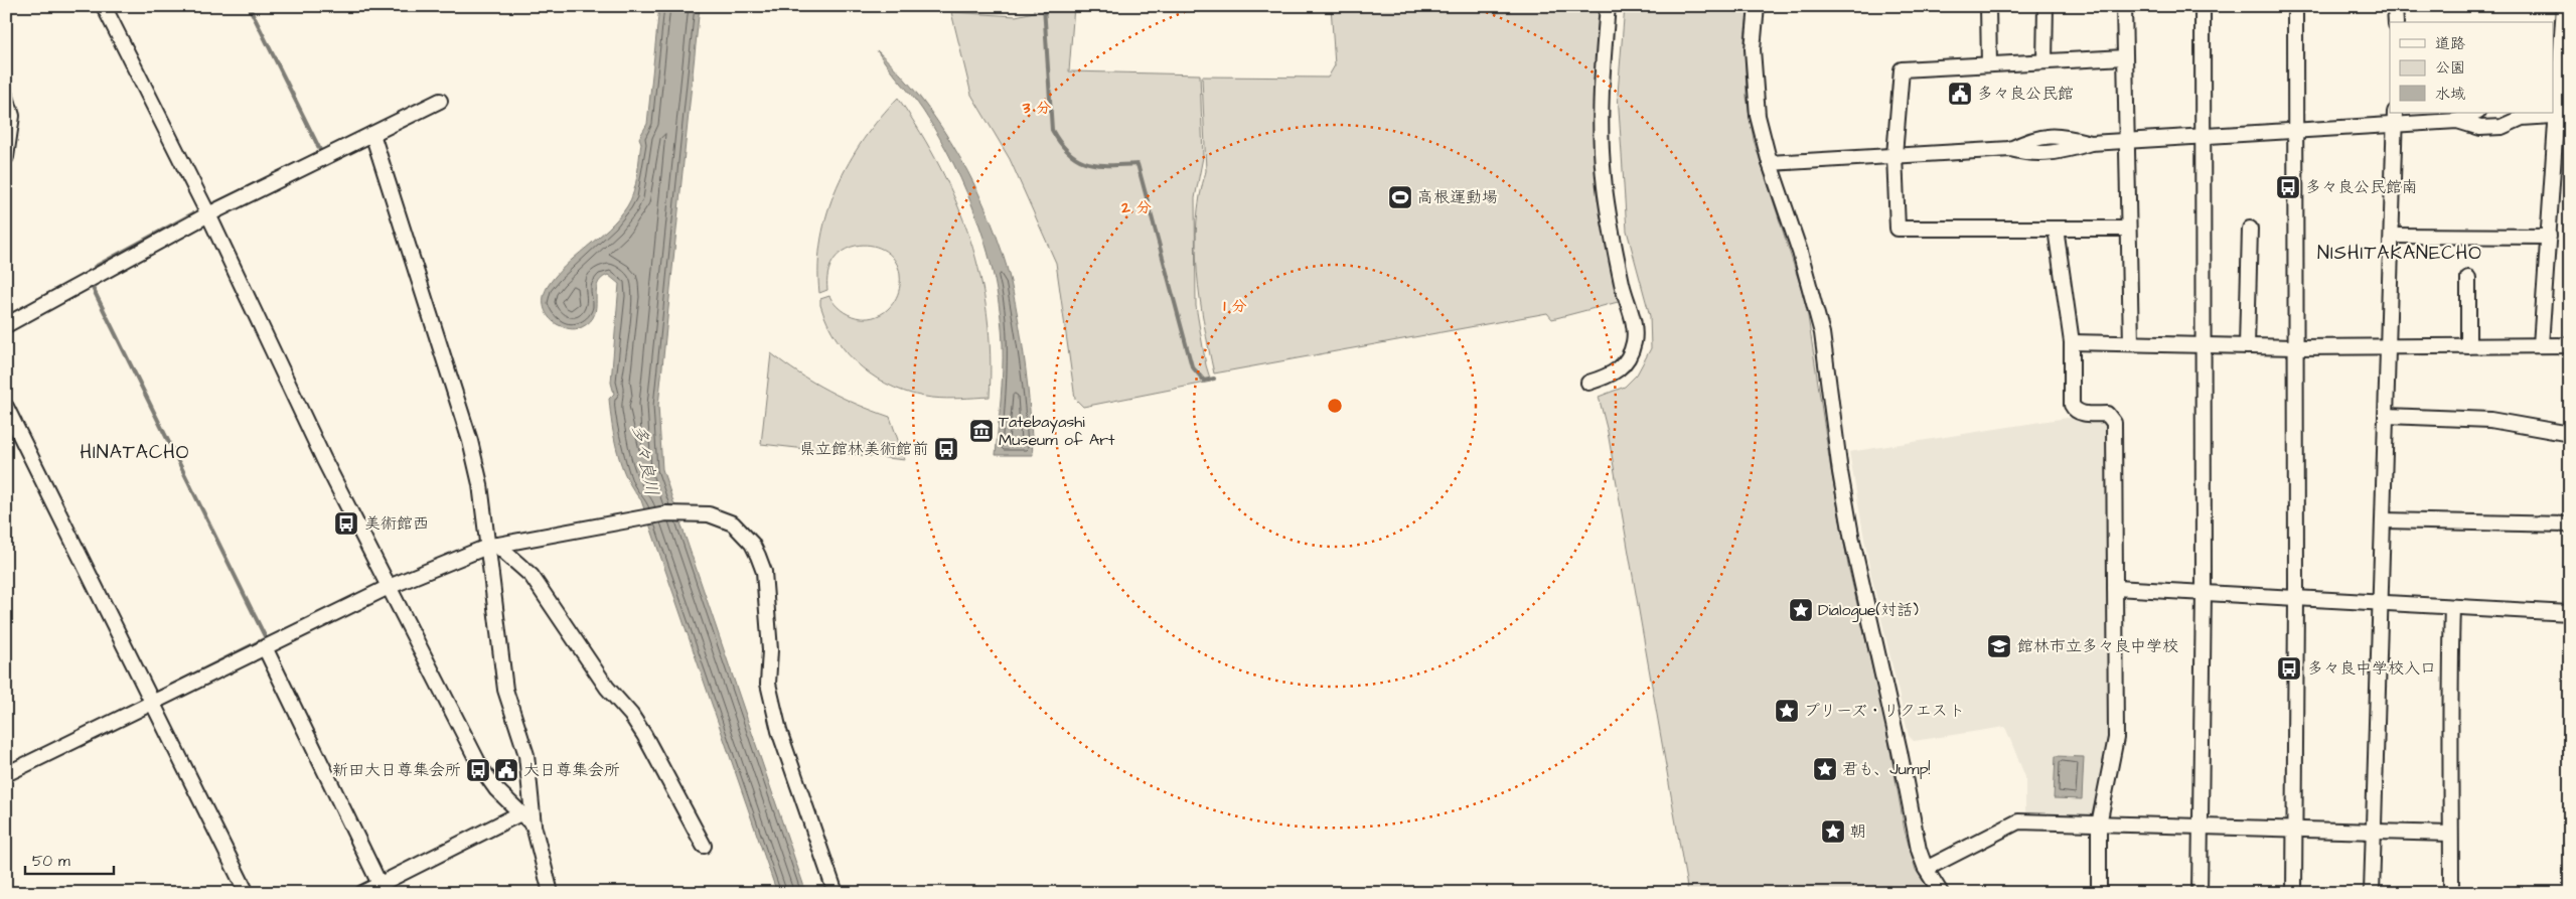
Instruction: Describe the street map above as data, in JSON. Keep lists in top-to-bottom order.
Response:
{
  "districts": ["NISHITAKANECHO", "HINATACHO"],
  "water": ["多々良川"],
  "places": {
    "public building": ["多々良公民館", "大日尊集会所"],
    "bus stop": [
      "多々良公民館南",
      "県立館林美術館前",
      "美術館西",
      "多々良中学校入口",
      "新田大日尊集会所"
    ],
    "sports": ["高根運動場"],
    "museum": ["Tatebayashi Museum of Art"],
    "place": [
      "Dialogue(対話)",
      "プリーズ・リクエスト",
      "君も、Jump!",
      "朝"
    ],
    "school or university": ["館林市立多々良中学校"]
  },
  "legend": ["道路", "公園", "水域"],
  "scale_bar": "50 m",
  "rings": ["3 分", "2 分", "1 分"]
}
